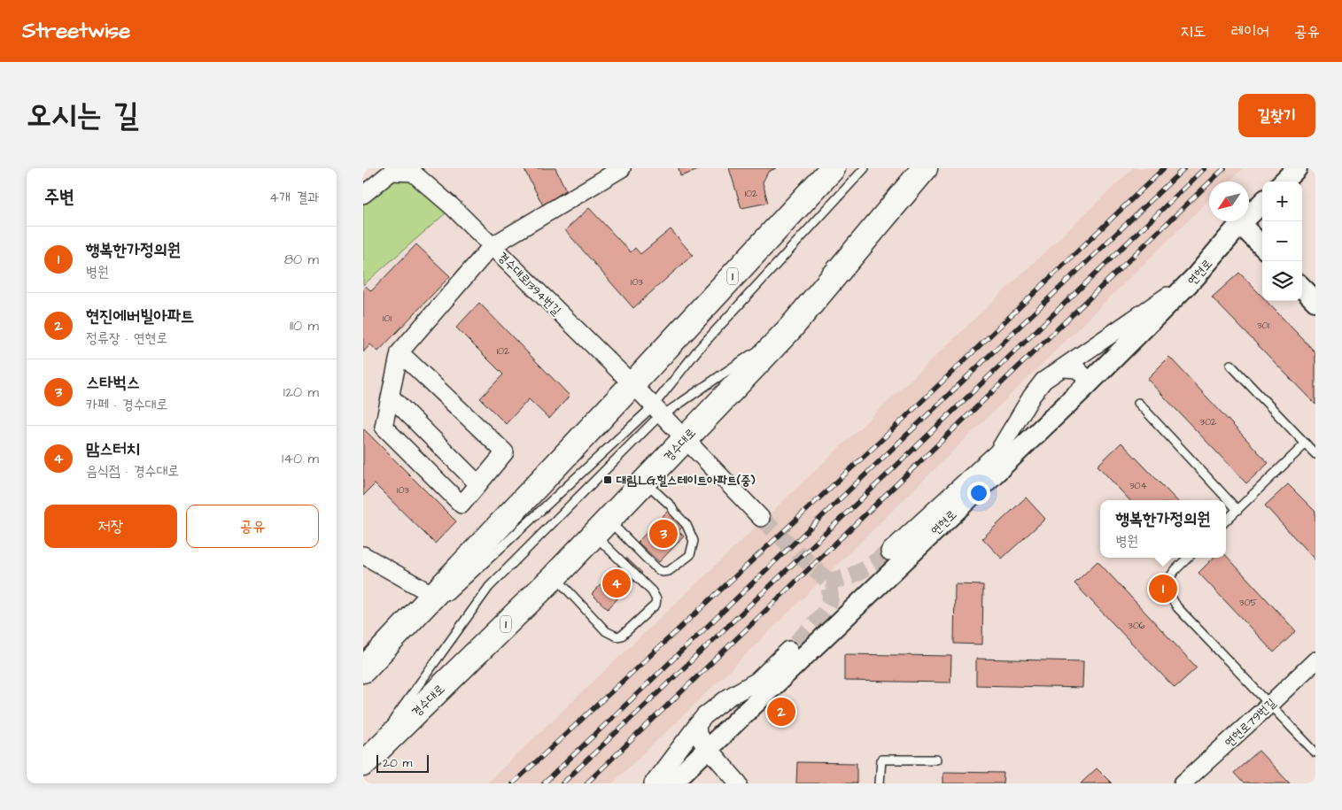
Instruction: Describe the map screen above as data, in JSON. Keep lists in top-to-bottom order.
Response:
{
  "streets": {
    "main road": ["1", "경수대로"],
    "street": ["연현로", "경수대로1394번길", "연현로79번길"]
  },
  "crossings": [
    ["1", "경수대로1394번길"],
    ["경수대로1394번길", "경수대로"]
  ],
  "places": {
    "transit": ["대림.LG.힐스테이트아파트(중)"]
  },
  "house_numbers": [
    "102",
    "103",
    "101",
    "301",
    "102",
    "302",
    "304",
    "103",
    "305",
    "306"
  ],
  "scale_bar": "20 m",
  "north": "bottom left",
  "page": {
    "header": "Streetwise",
    "nav": ["지도", "레이어", "공유"],
    "title": "오시는 길",
    "buttons": [
      "길찾기",
      ["저장", "공유"]
    ],
    "heading": ["주변", "4개 결과"],
    "map_buttons": ["+", "−"],
    "list": [
      {
        "mark": "1",
        "name": "행복한가정의원",
        "note": "병원",
        "value": "80 m"
      },
      {
        "mark": "2",
        "name": "현진에버빌아파트",
        "note": "정류장 · 연현로",
        "value": "110 m"
      },
      {
        "mark": "3",
        "name": "스타벅스",
        "note": "카페 · 경수대로",
        "value": "120 m"
      },
      {
        "mark": "4",
        "name": "맘스터치",
        "note": "음식점 · 경수대로",
        "value": "140 m"
      }
    ],
    "popup": ["행복한가정의원", "병원"],
    "pins": [
      "3",
      "4",
      "1",
      "2"
    ],
    "scale": "20 m"
  }
}
